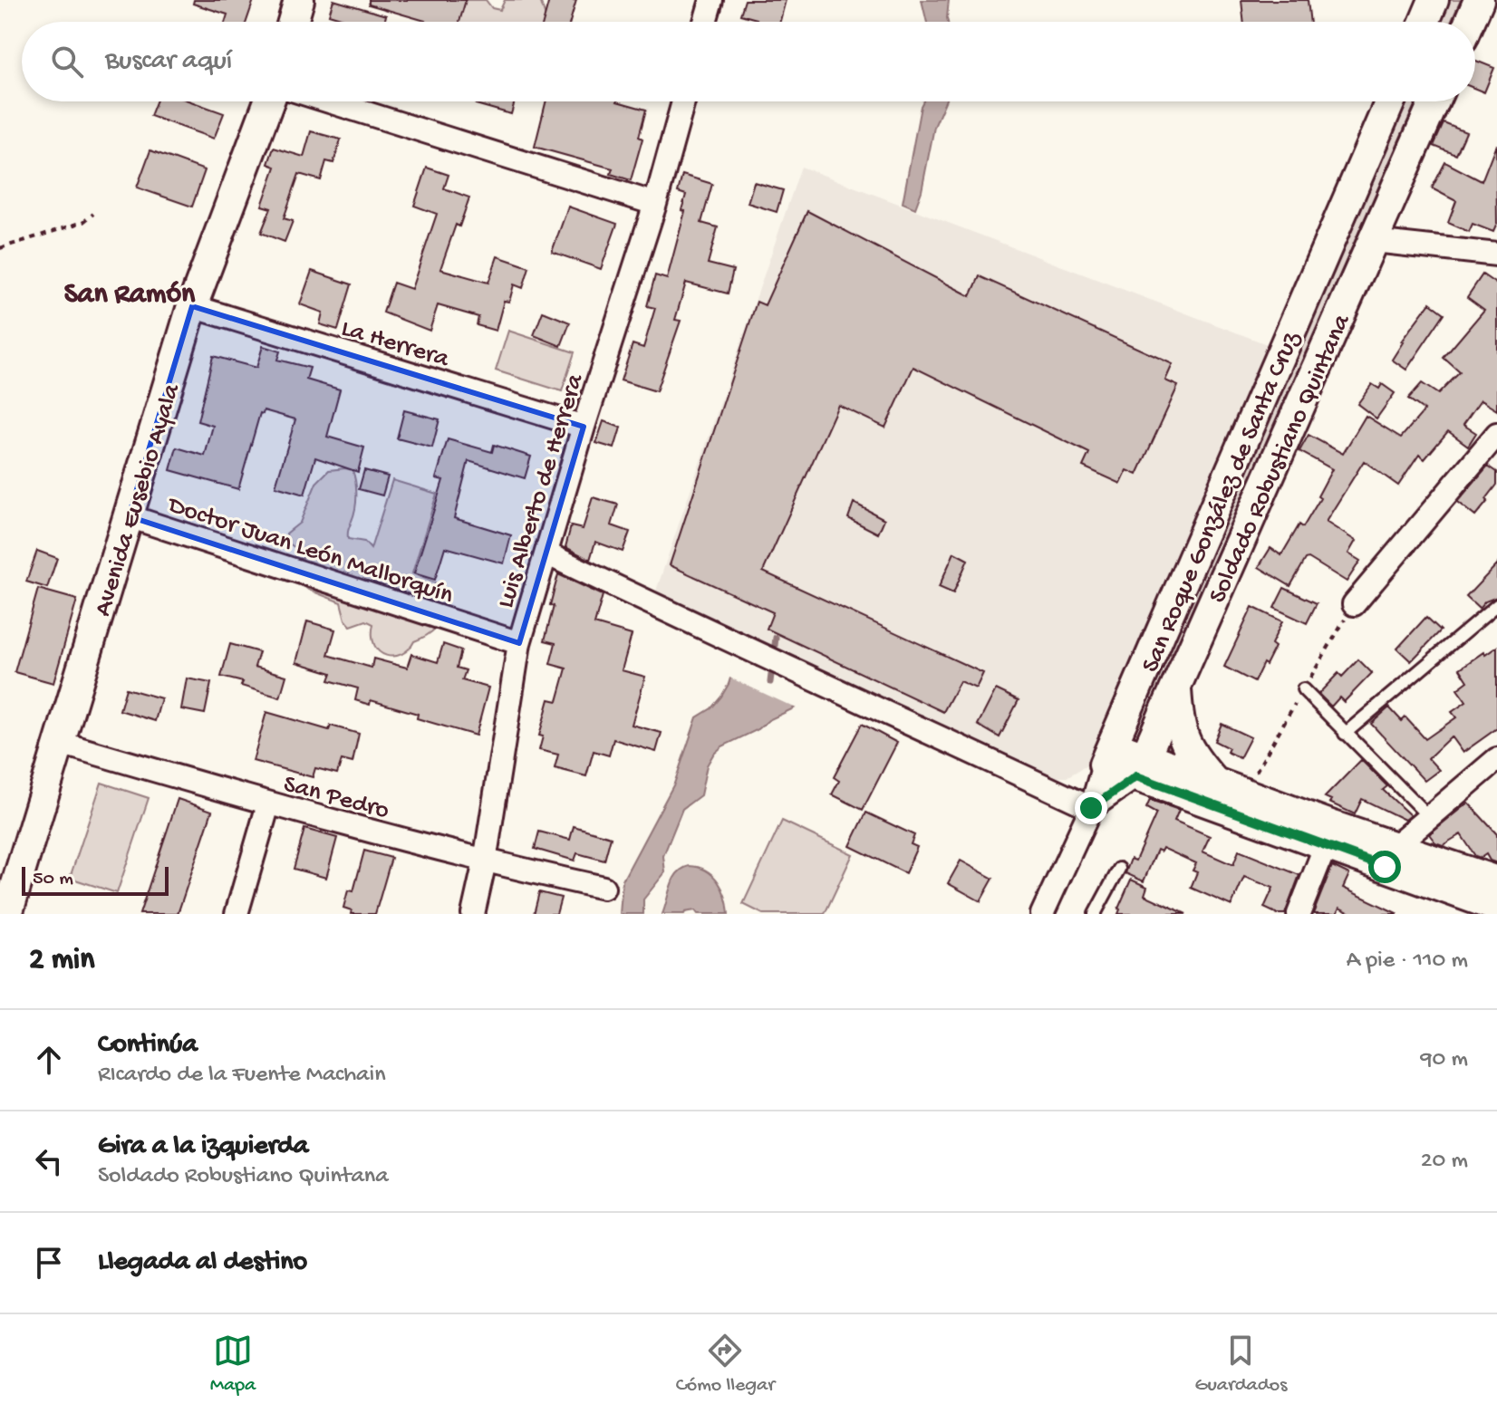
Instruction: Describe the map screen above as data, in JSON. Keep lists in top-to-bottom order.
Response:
{
  "streets": {
    "street": [
      "La Herrera",
      "Soldado Robustiano Quintana",
      "Luis Alberto de Herrera",
      "Avenida Eusebio Ayala",
      "San Roque González de Santa Cruz",
      "Doctor Juan León Mallorquín",
      "San Pedro"
    ]
  },
  "crossings": [
    ["La Herrera", "Luis Alberto de Herrera"],
    ["La Herrera", "Avenida Eusebio Ayala"],
    ["Luis Alberto de Herrera", "Doctor Juan León Mallorquín"],
    ["Luis Alberto de Herrera", "San Pedro"],
    ["Avenida Eusebio Ayala", "Doctor Juan León Mallorquín"],
    ["Avenida Eusebio Ayala", "San Pedro"]
  ],
  "districts": ["San Ramón"],
  "scale_bar": "50 m",
  "page": {
    "search": "Buscar aquí",
    "scale": "50 m",
    "heading": ["2 min", "A pie · 110 m"],
    "list": [
      ["Continúa", "RIcardo de la Fuente Machain", "90 m"],
      ["Gira a la izquierda", "Soldado Robustiano Quintana", "20 m"],
      "Llegada al destino"
    ],
    "nav": ["Mapa", "Cómo llegar", "Guardados"]
  }
}
